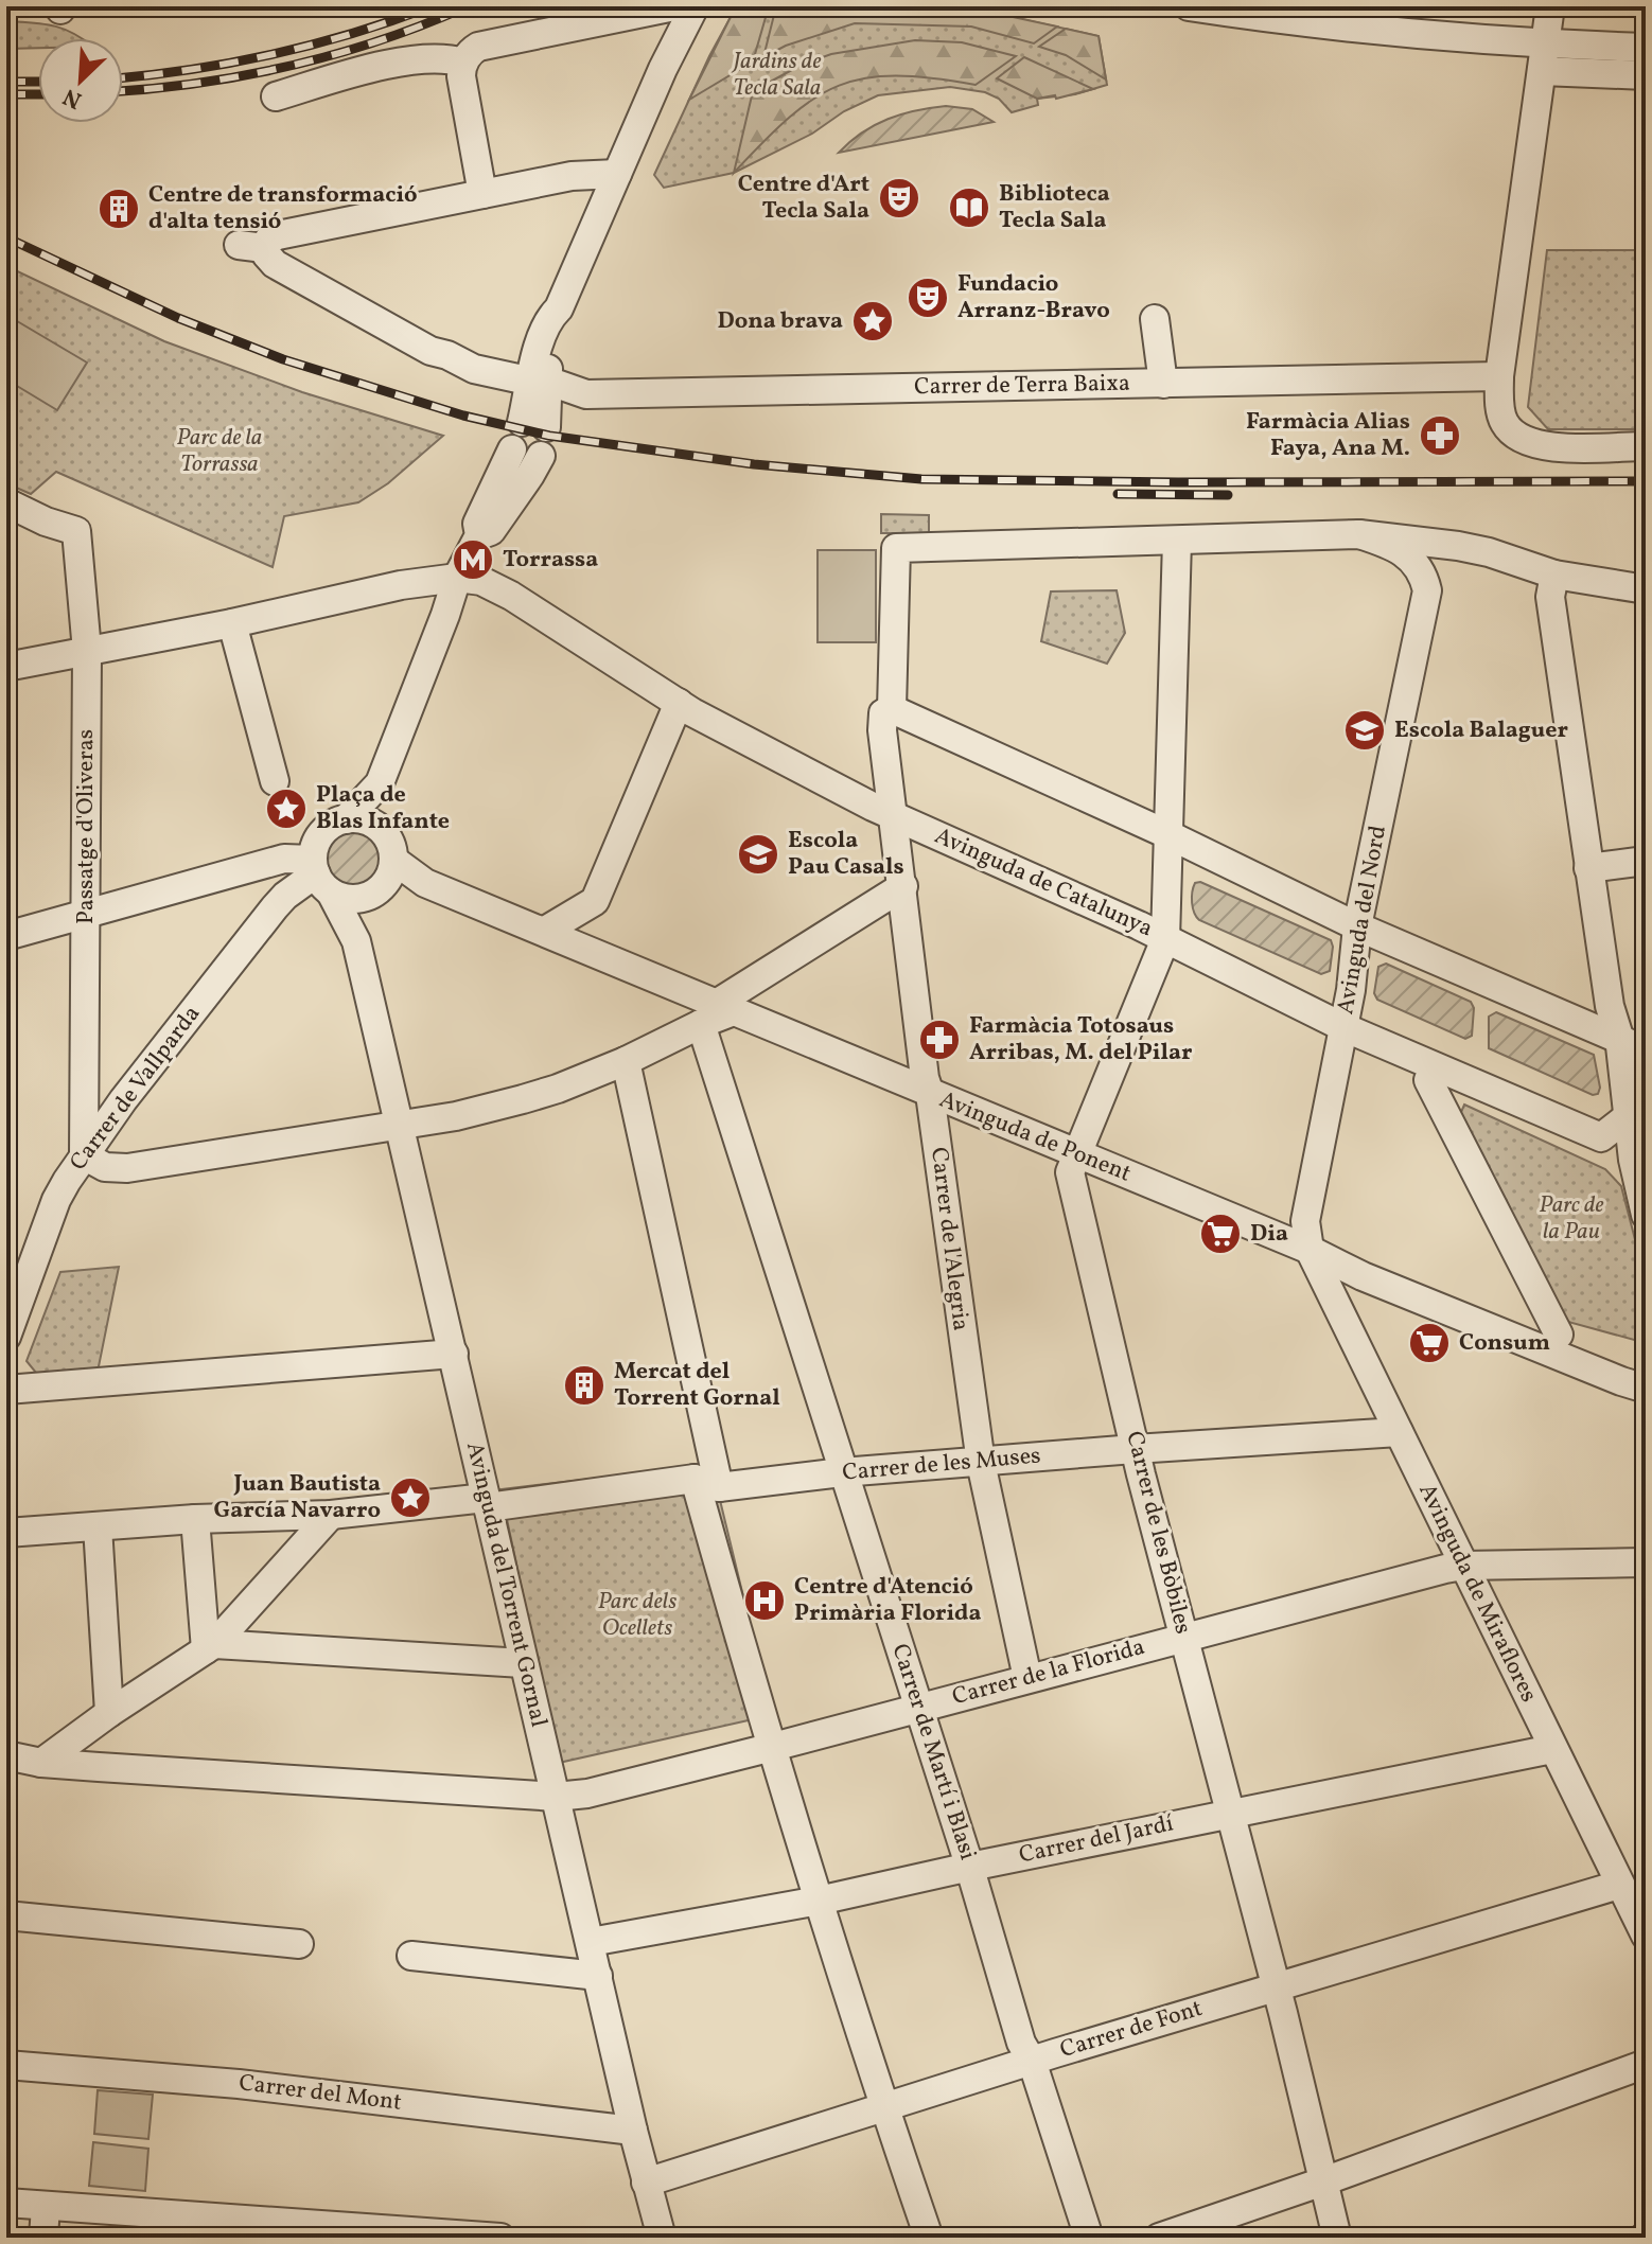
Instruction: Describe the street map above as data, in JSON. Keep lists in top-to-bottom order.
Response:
{
  "streets": {
    "street": [
      "Carrer de Terra Baixa",
      "Passatge d'Oliveras",
      "Avinguda de Catalunya",
      "Avinguda del Nord",
      "Carrer de Vallparda",
      "Avinguda de Ponent",
      "Carrer de l'Alegria",
      "Carrer de les Muses",
      "Carrer de les Bòbiles",
      "Avinguda del Torrent Gornal",
      "Avinguda de Miraflores",
      "Carrer de la Florida",
      "Carrer de Martí i Blasi",
      "Carrer del Jardí",
      "Carrer de Font",
      "Carrer del Mont"
    ]
  },
  "crossings": [
    ["Passatge d'Oliveras", "Carrer de Vallparda"],
    ["Avinguda de Catalunya", "Avinguda del Nord"],
    ["Avinguda de Catalunya", "Carrer de l'Alegria"],
    ["Avinguda de Catalunya", "Carrer de les Bòbiles"],
    ["Avinguda del Nord", "Avinguda de Ponent"],
    ["Avinguda del Nord", "Avinguda de Miraflores"],
    ["Carrer de Vallparda", "Avinguda de Ponent"],
    ["Carrer de Vallparda", "Avinguda del Torrent Gornal"],
    ["Avinguda de Ponent", "Carrer de l'Alegria"],
    ["Avinguda de Ponent", "Carrer de les Bòbiles"],
    ["Avinguda de Ponent", "Avinguda del Torrent Gornal"],
    ["Avinguda de Ponent", "Avinguda de Miraflores"],
    ["Avinguda de Ponent", "Carrer de Martí i Blasi"],
    ["Carrer de l'Alegria", "Carrer de les Muses"],
    ["Carrer de l'Alegria", "Carrer de les Bòbiles"],
    ["Carrer de l'Alegria", "Carrer de la Florida"],
    ["Carrer de les Muses", "Carrer de les Bòbiles"],
    ["Carrer de les Muses", "Avinguda del Torrent Gornal"],
    ["Carrer de les Muses", "Avinguda de Miraflores"],
    ["Carrer de les Muses", "Carrer de Martí i Blasi"],
    ["Carrer de les Bòbiles", "Carrer de la Florida"],
    ["Carrer de les Bòbiles", "Carrer del Jardí"],
    ["Carrer de les Bòbiles", "Carrer de Font"],
    ["Avinguda del Torrent Gornal", "Carrer de la Florida"],
    ["Avinguda del Torrent Gornal", "Carrer del Jardí"],
    ["Avinguda del Torrent Gornal", "Carrer de Font"],
    ["Avinguda del Torrent Gornal", "Carrer del Mont"],
    ["Avinguda de Miraflores", "Carrer de la Florida"],
    ["Avinguda de Miraflores", "Carrer del Jardí"],
    ["Avinguda de Miraflores", "Carrer de Font"],
    ["Carrer de la Florida", "Carrer de Martí i Blasi"],
    ["Carrer de Martí i Blasi", "Carrer del Jardí"],
    ["Carrer de Martí i Blasi", "Carrer de Font"]
  ],
  "parks": [
    "Jardins de Tecla Sala",
    "Parc de la Torrassa",
    "Parc de la Pau",
    "Parc dels Ocellets"
  ],
  "places": {
    "theatre": ["Centre d'Art Tecla Sala", "Fundacio Arranz-Bravo"],
    "library": ["Biblioteca Tecla Sala"],
    "building": ["Centre de transformació d'alta tensió", "Mercat del Torrent Gornal"],
    "place": ["Dona brava", "Plaça de Blas Infante", "Juan Bautista García Navarro"],
    "pharmacy": ["Farmàcia Alias Faya, Ana M.", "Farmàcia Totosaus Arribas, M. del Pilar"],
    "metro station": ["Torrassa"],
    "school or university": ["Escola Balaguer", "Escola Pau Casals"],
    "supermarket": ["Dia", "Consum"],
    "hospital": ["Centre d'Atenció Primària Florida"]
  },
  "north": "bottom left"
}
